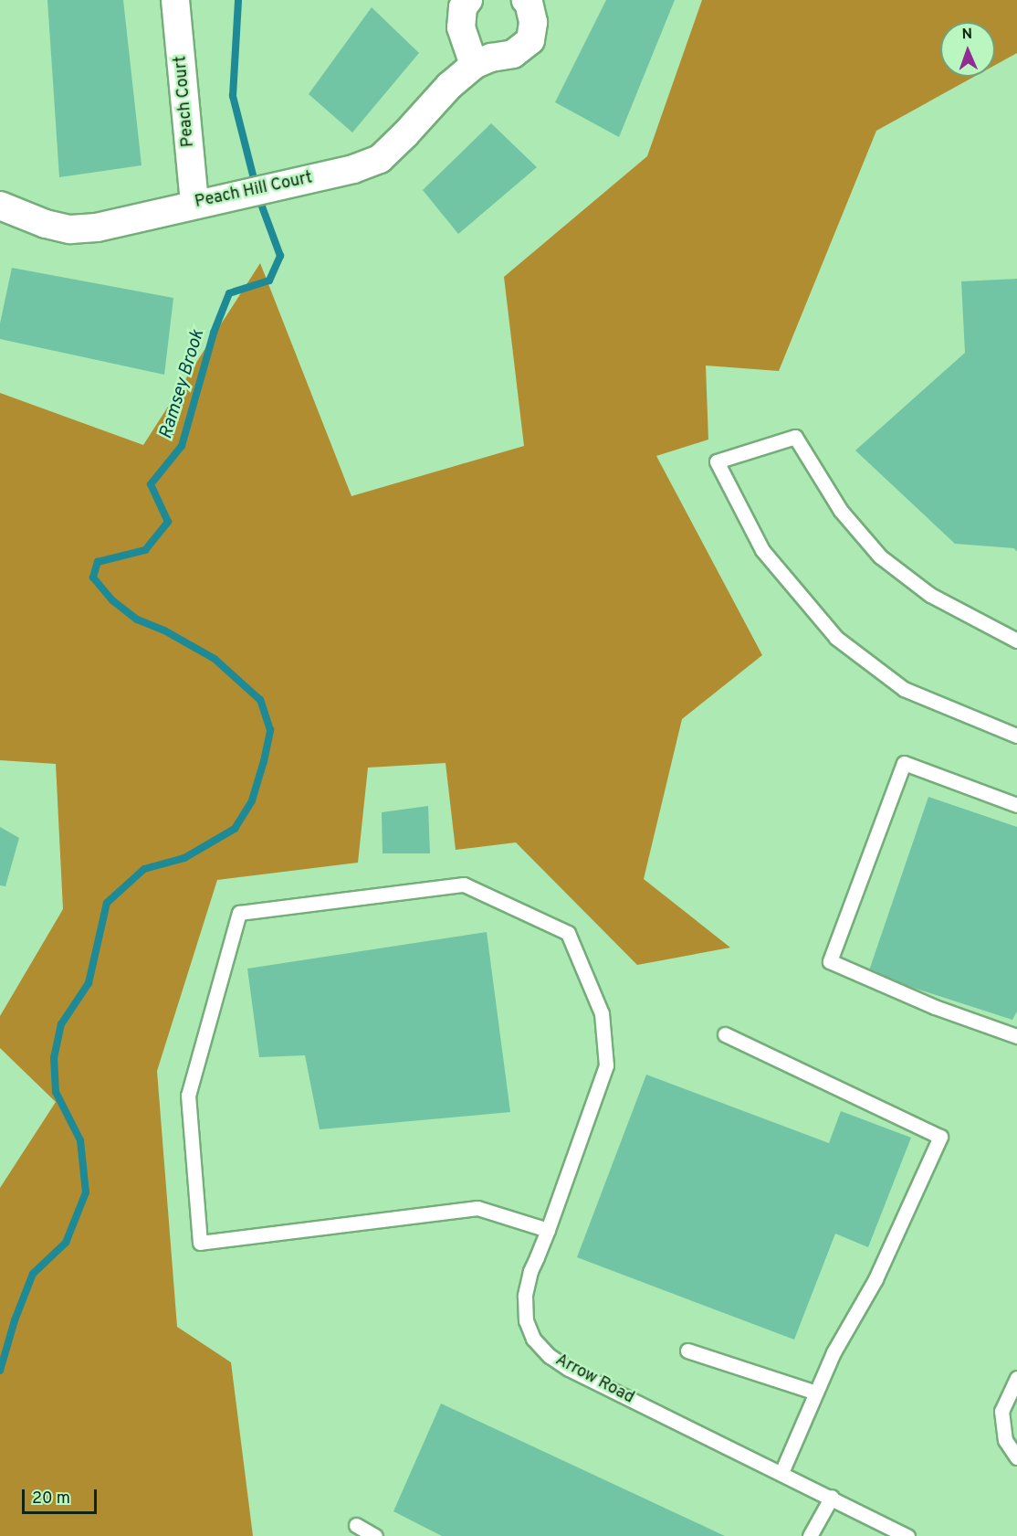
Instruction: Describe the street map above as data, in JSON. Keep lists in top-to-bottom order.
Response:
{
  "streets": {
    "street": ["Peach Court", "Peach Hill Court"],
    "lane": ["Arrow Road"]
  },
  "crossings": [
    ["Peach Court", "Peach Hill Court"]
  ],
  "water": ["Ramsey Brook"],
  "scale_bar": "20 m",
  "north": "top"
}
